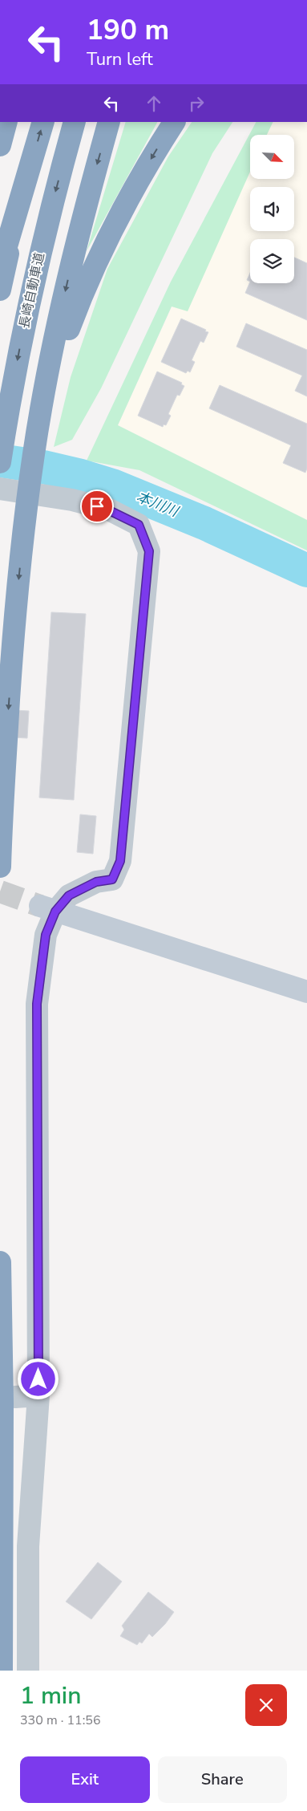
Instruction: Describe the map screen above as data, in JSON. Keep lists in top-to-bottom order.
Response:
{
  "streets": {
    "highway": ["長崎自動車道"]
  },
  "water": ["本川川"],
  "north": "bottom right",
  "page": {
    "turn": ["190 m", "Turn left"],
    "heading": ["1 min", "330 m · 11:56"],
    "buttons": ["Exit", "Share"]
  }
}
